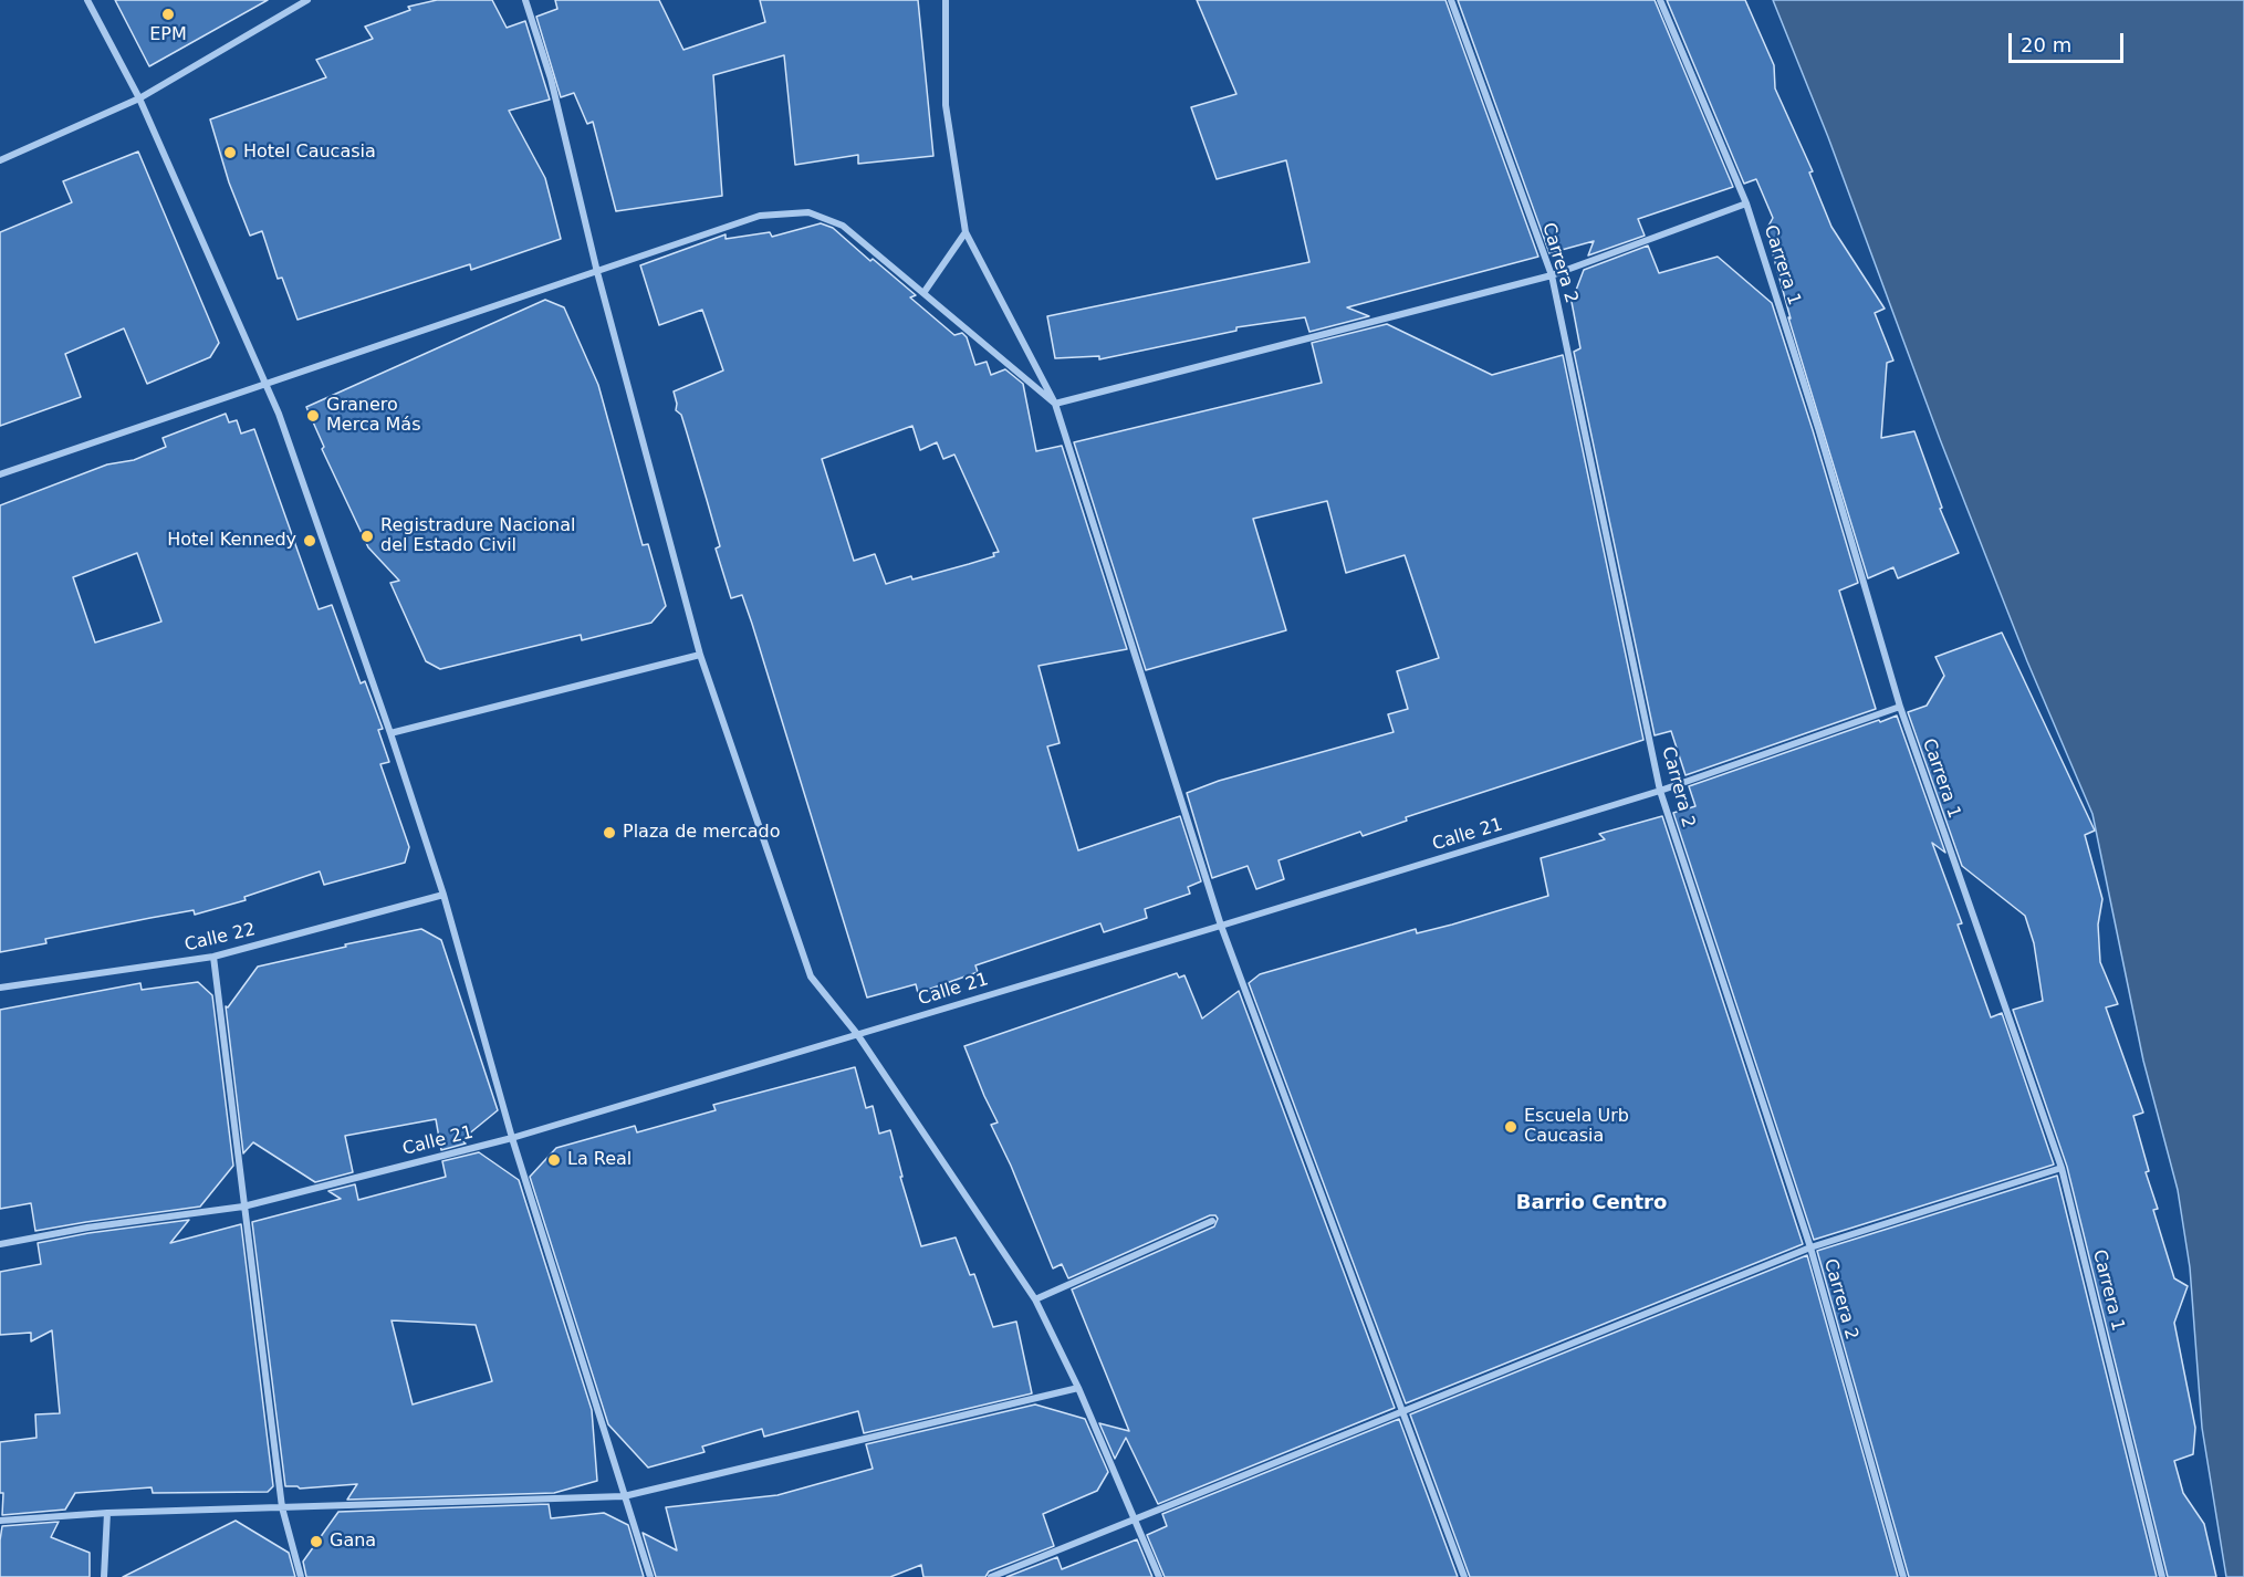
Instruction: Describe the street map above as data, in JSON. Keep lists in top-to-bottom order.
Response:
{
  "streets": {
    "street": [
      "Carrera 2",
      "Carrera 1",
      "Calle 21",
      "Calle 22"
    ]
  },
  "crossings": [
    ["Carrera 2", "Calle 21"],
    ["Carrera 1", "Calle 21"]
  ],
  "districts": ["Barrio Centro"],
  "places": [
    "EPM",
    "Hotel Caucasia",
    "Granero Merca Más",
    "Registradure Nacional del Estado Civil",
    "Hotel Kennedy",
    "Plaza de mercado",
    "Escuela Urb Caucasia",
    "La Real",
    "Gana"
  ],
  "scale_bar": "20 m"
}
